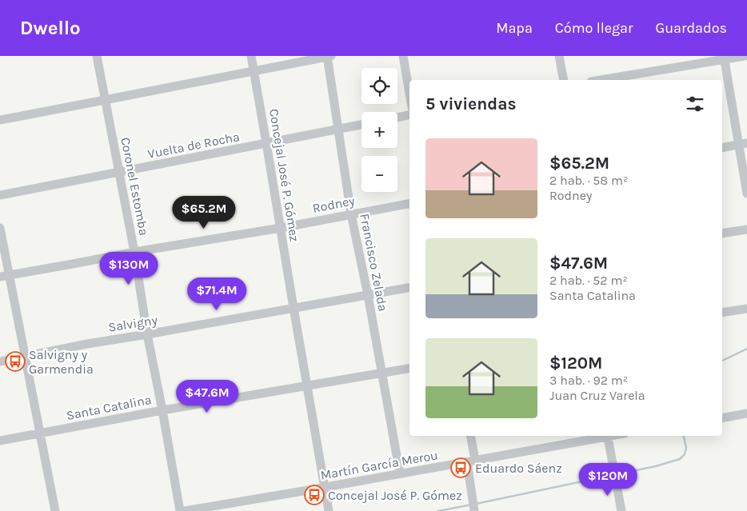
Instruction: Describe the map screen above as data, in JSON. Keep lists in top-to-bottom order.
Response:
{
  "streets": {
    "street": [
      "Vuelta de Rocha",
      "Concejal José P. Gómez",
      "Coronel Estomba",
      "Rodney",
      "Francisco Zelada",
      "Salvigny",
      "Santa Catalina",
      "Martín García Merou"
    ]
  },
  "crossings": [
    ["Vuelta de Rocha", "Concejal José P. Gómez"],
    ["Vuelta de Rocha", "Coronel Estomba"],
    ["Vuelta de Rocha", "Francisco Zelada"],
    ["Concejal José P. Gómez", "Rodney"],
    ["Concejal José P. Gómez", "Salvigny"],
    ["Concejal José P. Gómez", "Santa Catalina"],
    ["Concejal José P. Gómez", "Martín García Merou"],
    ["Coronel Estomba", "Rodney"],
    ["Coronel Estomba", "Salvigny"],
    ["Coronel Estomba", "Santa Catalina"],
    ["Rodney", "Francisco Zelada"],
    ["Francisco Zelada", "Salvigny"],
    ["Francisco Zelada", "Santa Catalina"],
    ["Francisco Zelada", "Martín García Merou"]
  ],
  "places": {
    "bus stop": ["Salvigny y Garmendia", "Eduardo Sáenz", "Concejal José P. Gómez"]
  },
  "page": {
    "header": "Dwello",
    "nav": ["Mapa", "Cómo llegar", "Guardados"],
    "map_buttons": ["+", "−"],
    "heading": "5 viviendas",
    "list": [
      {
        "name": "$65.2M",
        "note": "2 hab. · 58 m² · Rodney"
      },
      {
        "name": "$47.6M",
        "note": "2 hab. · 52 m² · Santa Catalina"
      },
      {
        "name": "$120M",
        "note": "3 hab. · 92 m² · Juan Cruz Varela"
      }
    ],
    "price": [
      "$65.2M",
      "$130M",
      "$71.4M",
      "$47.6M",
      "$120M"
    ]
  }
}
